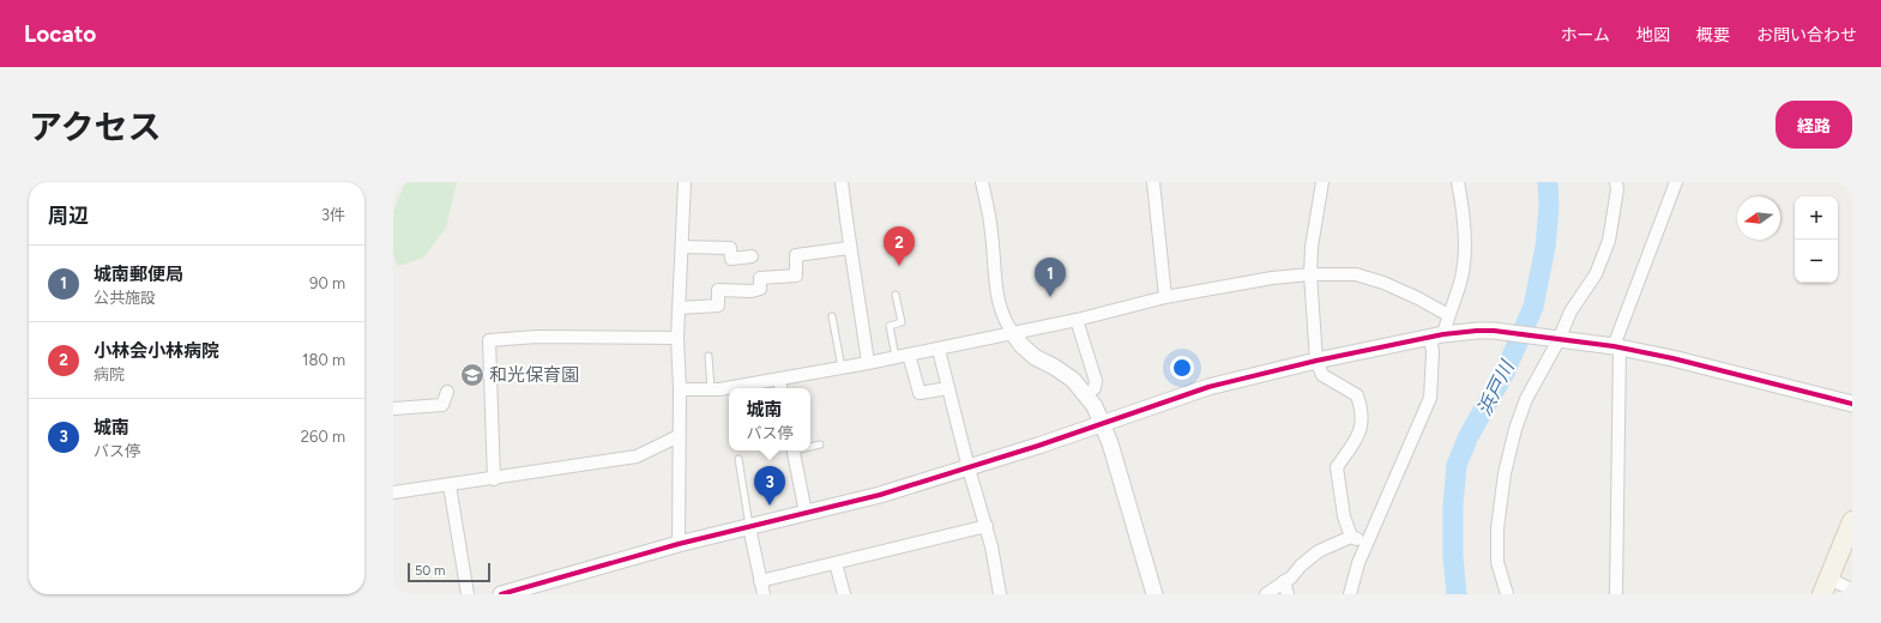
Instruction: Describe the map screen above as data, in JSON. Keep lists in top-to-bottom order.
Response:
{
  "water": ["浜戸川"],
  "places": {
    "school or university": ["和光保育園"]
  },
  "scale_bar": "50 m",
  "north": "left",
  "page": {
    "header": "Locato",
    "nav": [
      "ホーム",
      "地図",
      "概要",
      "お問い合わせ"
    ],
    "title": "アクセス",
    "buttons": "経路",
    "heading": ["周辺", "3件"],
    "map_buttons": ["+", "−"],
    "pins": ["2", "1", "3"],
    "list": [
      {
        "mark": "1",
        "name": "城南郵便局",
        "note": "公共施設",
        "value": "90 m"
      },
      {
        "mark": "2",
        "name": "小林会小林病院",
        "note": "病院",
        "value": "180 m"
      },
      {
        "mark": "3",
        "name": "城南",
        "note": "バス停",
        "value": "260 m"
      }
    ],
    "popup": ["城南", "バス停"],
    "scale": "50 m"
  }
}
